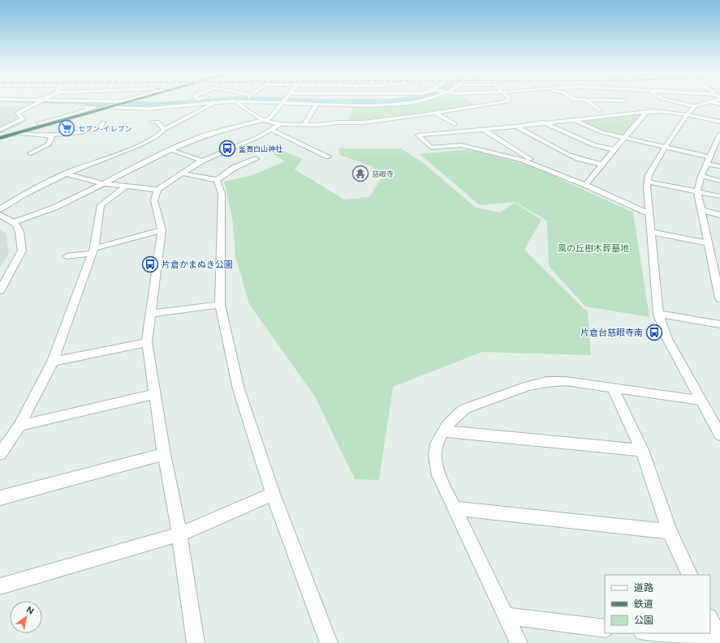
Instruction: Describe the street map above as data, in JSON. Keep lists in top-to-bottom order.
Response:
{
  "parks": ["風の丘樹木葬墓地"],
  "places": {
    "supermarket": ["セブン-イレブン"],
    "bus stop": ["釜貫白山神社", "片倉かまぬき公園", "片倉台慈眼寺南"],
    "temple": ["慈眼寺"]
  },
  "legend": ["道路", "鉄道", "公園"],
  "north": "top right"
}
